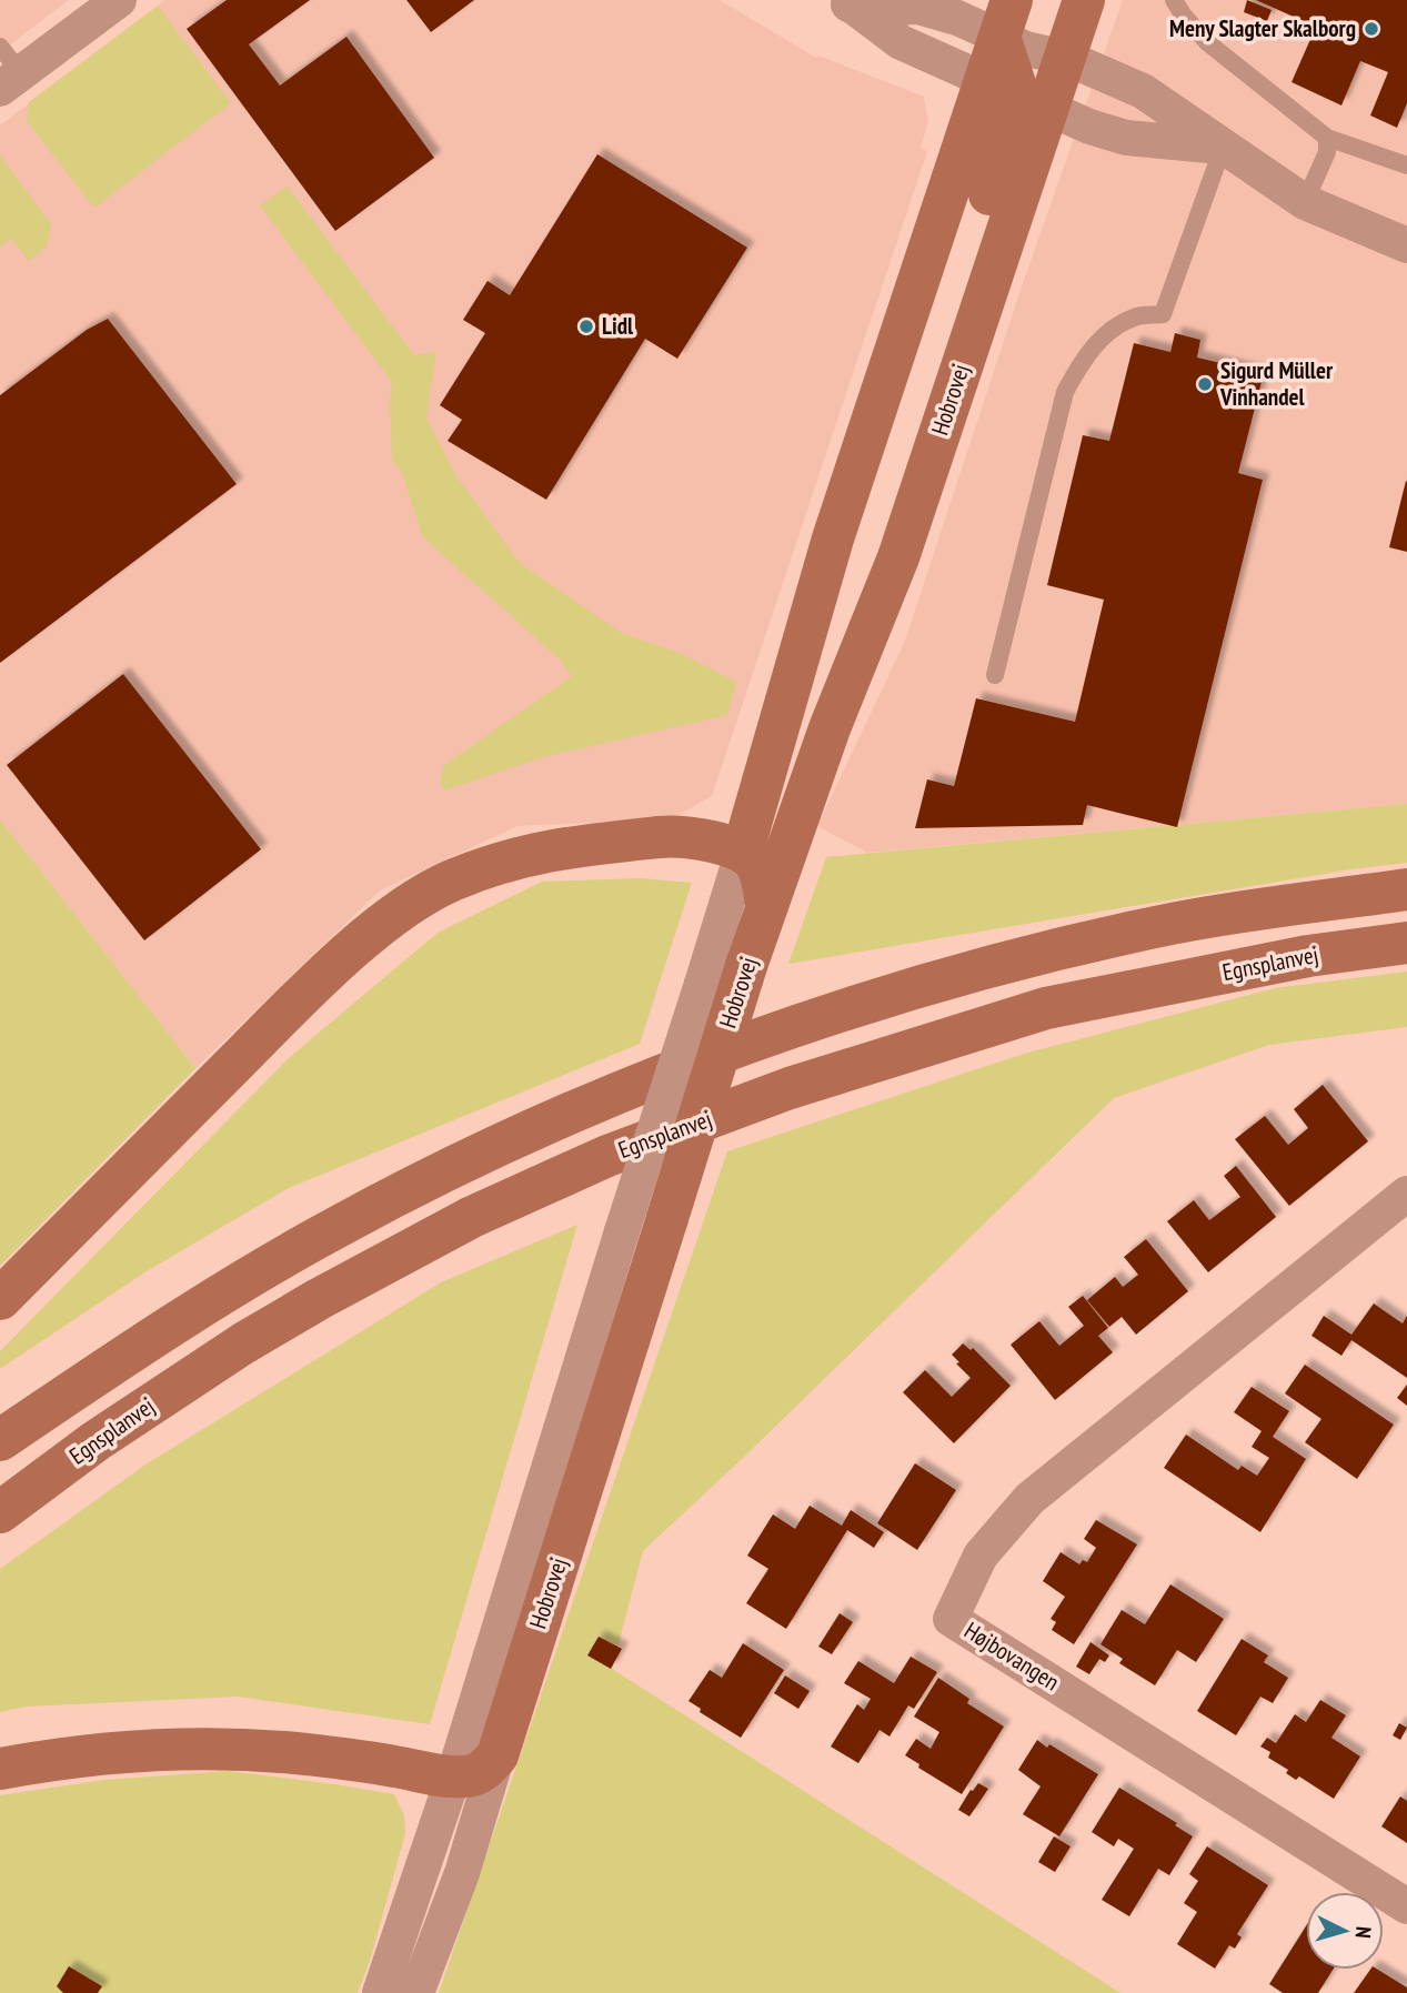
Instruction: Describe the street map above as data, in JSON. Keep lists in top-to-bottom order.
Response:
{
  "streets": {
    "main road": ["Hobrovej", "Egnsplanvej"],
    "street": ["Højbovangen"]
  },
  "places": ["Meny Slagter Skalborg", "Lidl", "Sigurd Müller Vinhandel"],
  "north": "right"
}
